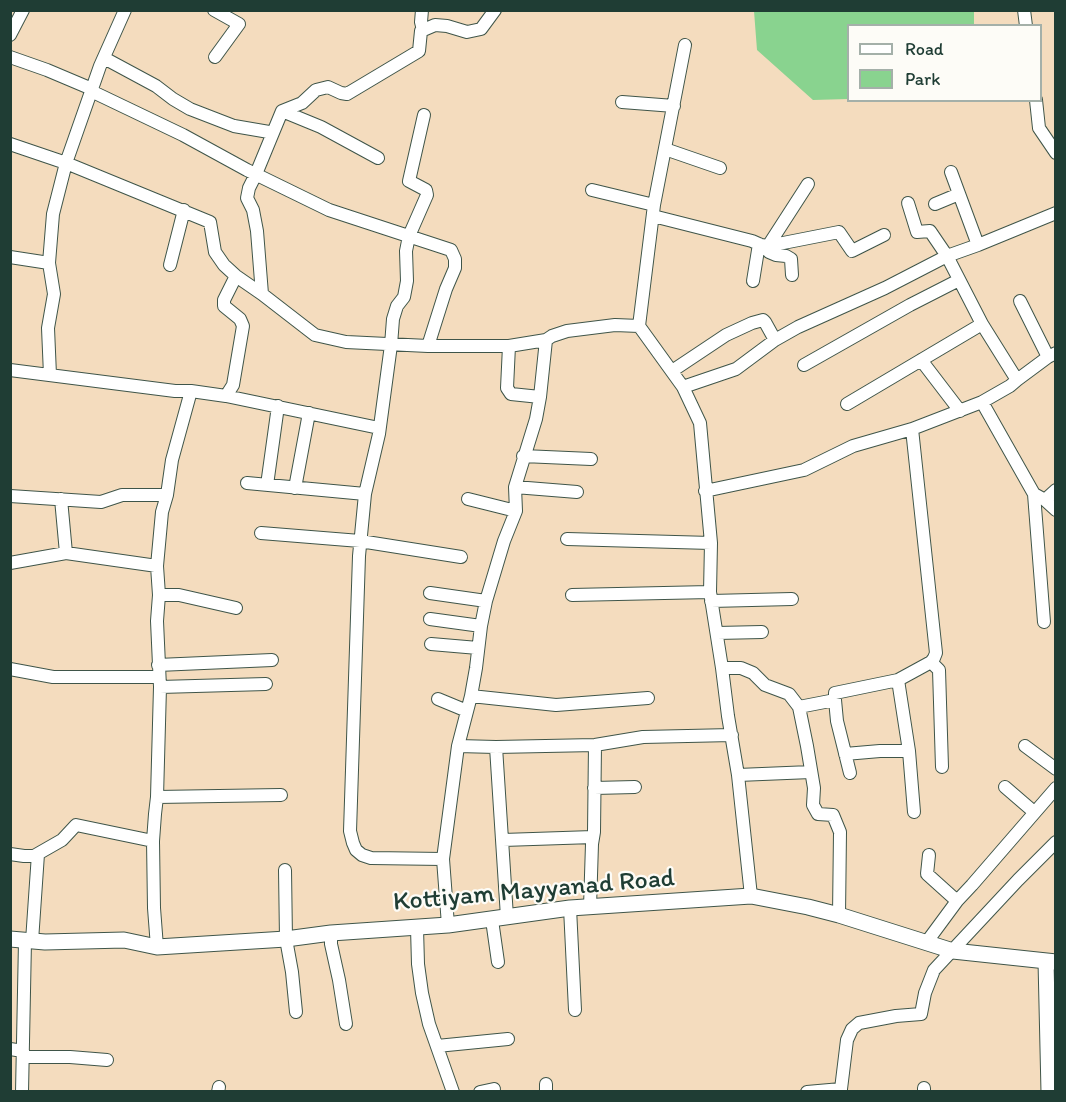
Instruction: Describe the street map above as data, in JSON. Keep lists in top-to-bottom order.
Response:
{
  "streets": {
    "street": ["Kottiyam Mayyanad Road"]
  },
  "legend": ["Road", "Park"]
}
